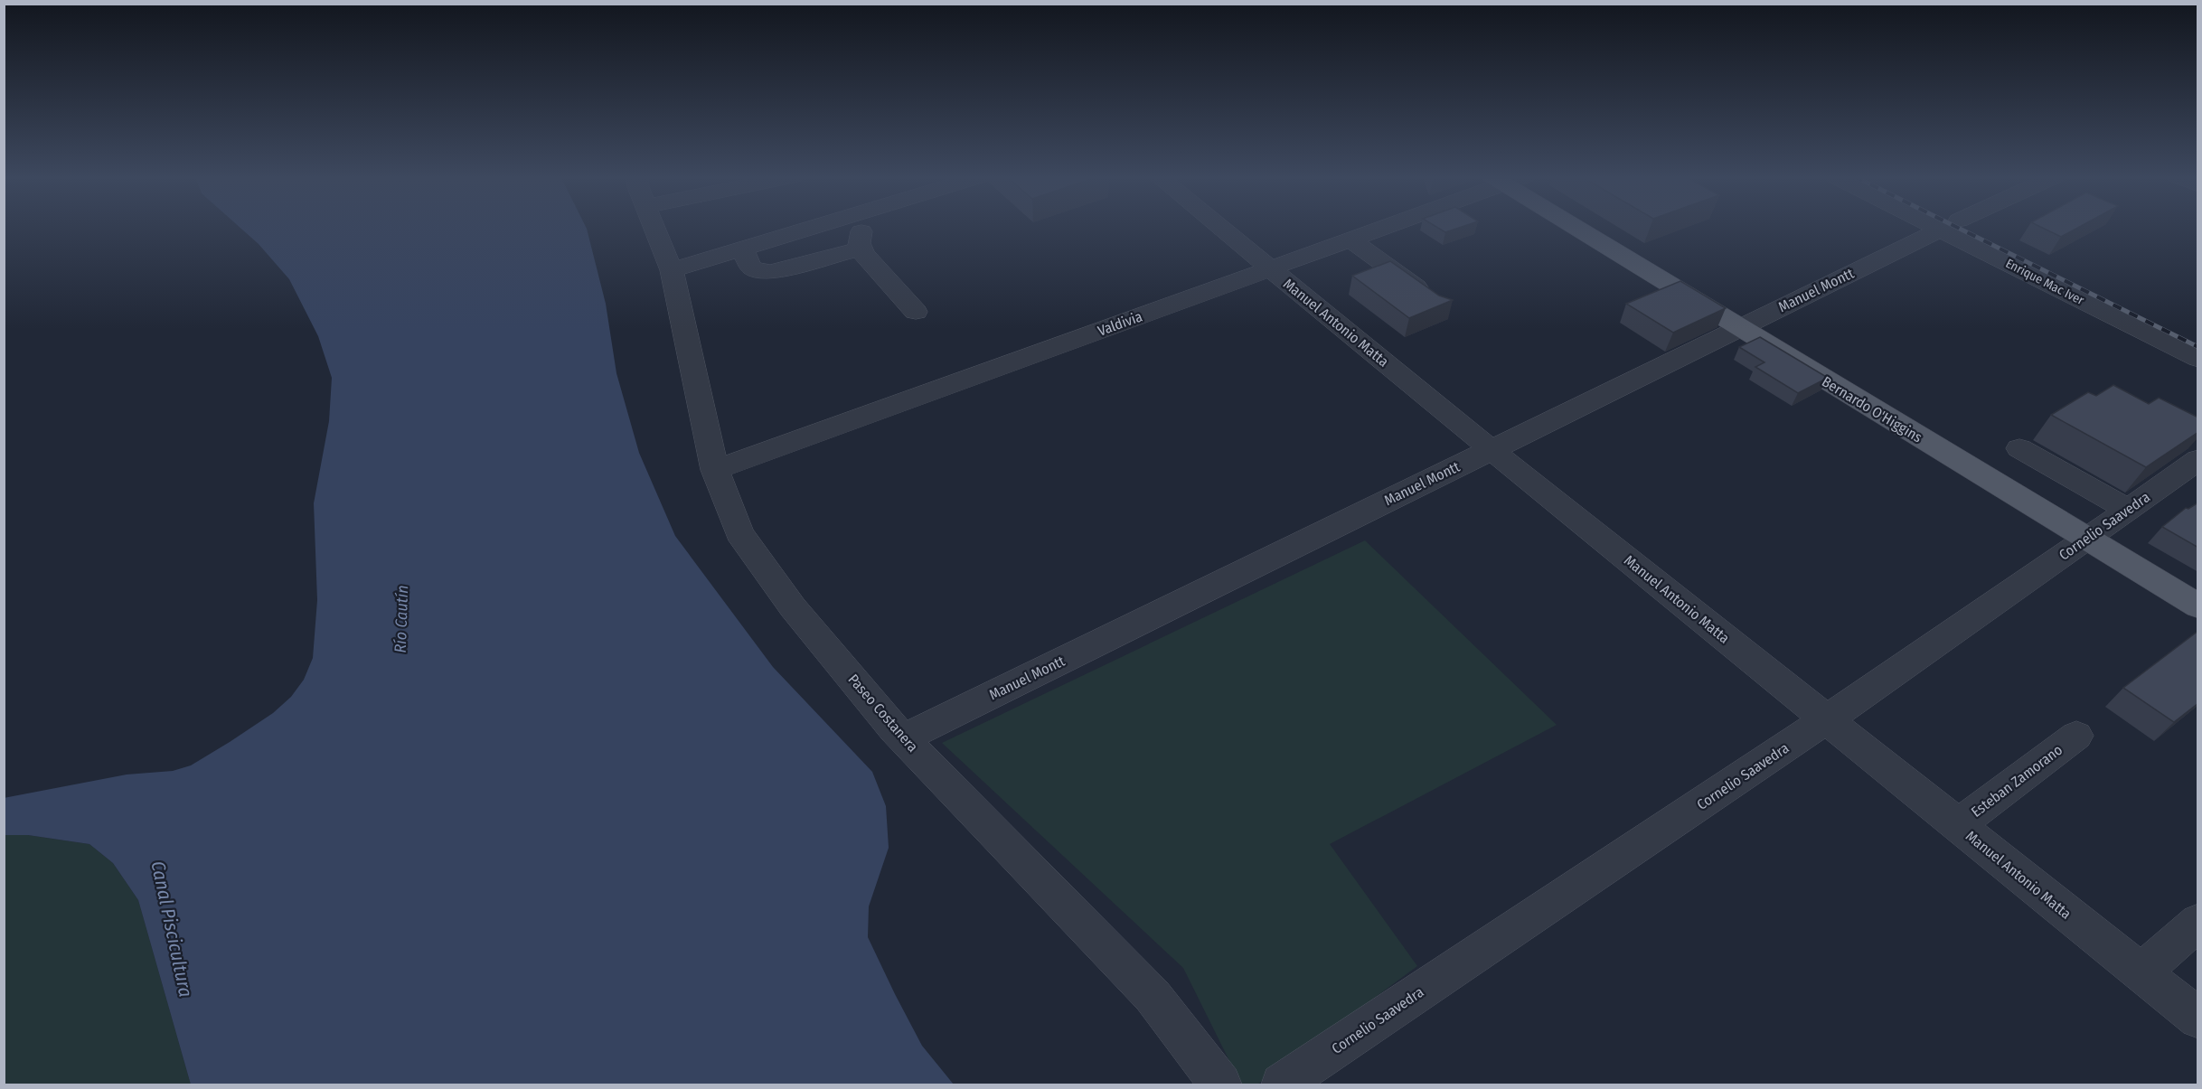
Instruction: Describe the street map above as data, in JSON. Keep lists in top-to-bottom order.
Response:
{
  "streets": {
    "main road": ["Bernardo O'Higgins"],
    "street": [
      "Enrique Mac Iver",
      "Manuel Montt",
      "Manuel Antonio Matta",
      "Valdivia",
      "Cornelio Saavedra",
      "Paseo Costanera",
      "Esteban Zamorano"
    ]
  },
  "crossings": [
    ["Manuel Montt", "Manuel Antonio Matta"],
    ["Manuel Montt", "Bernardo O'Higgins"],
    ["Manuel Montt", "Paseo Costanera"],
    ["Manuel Antonio Matta", "Valdivia"],
    ["Manuel Antonio Matta", "Cornelio Saavedra"],
    ["Manuel Antonio Matta", "Esteban Zamorano"],
    ["Valdivia", "Paseo Costanera"],
    ["Bernardo O'Higgins", "Cornelio Saavedra"]
  ],
  "water": ["Río Cautín", "Canal Piscicultura"]
}
